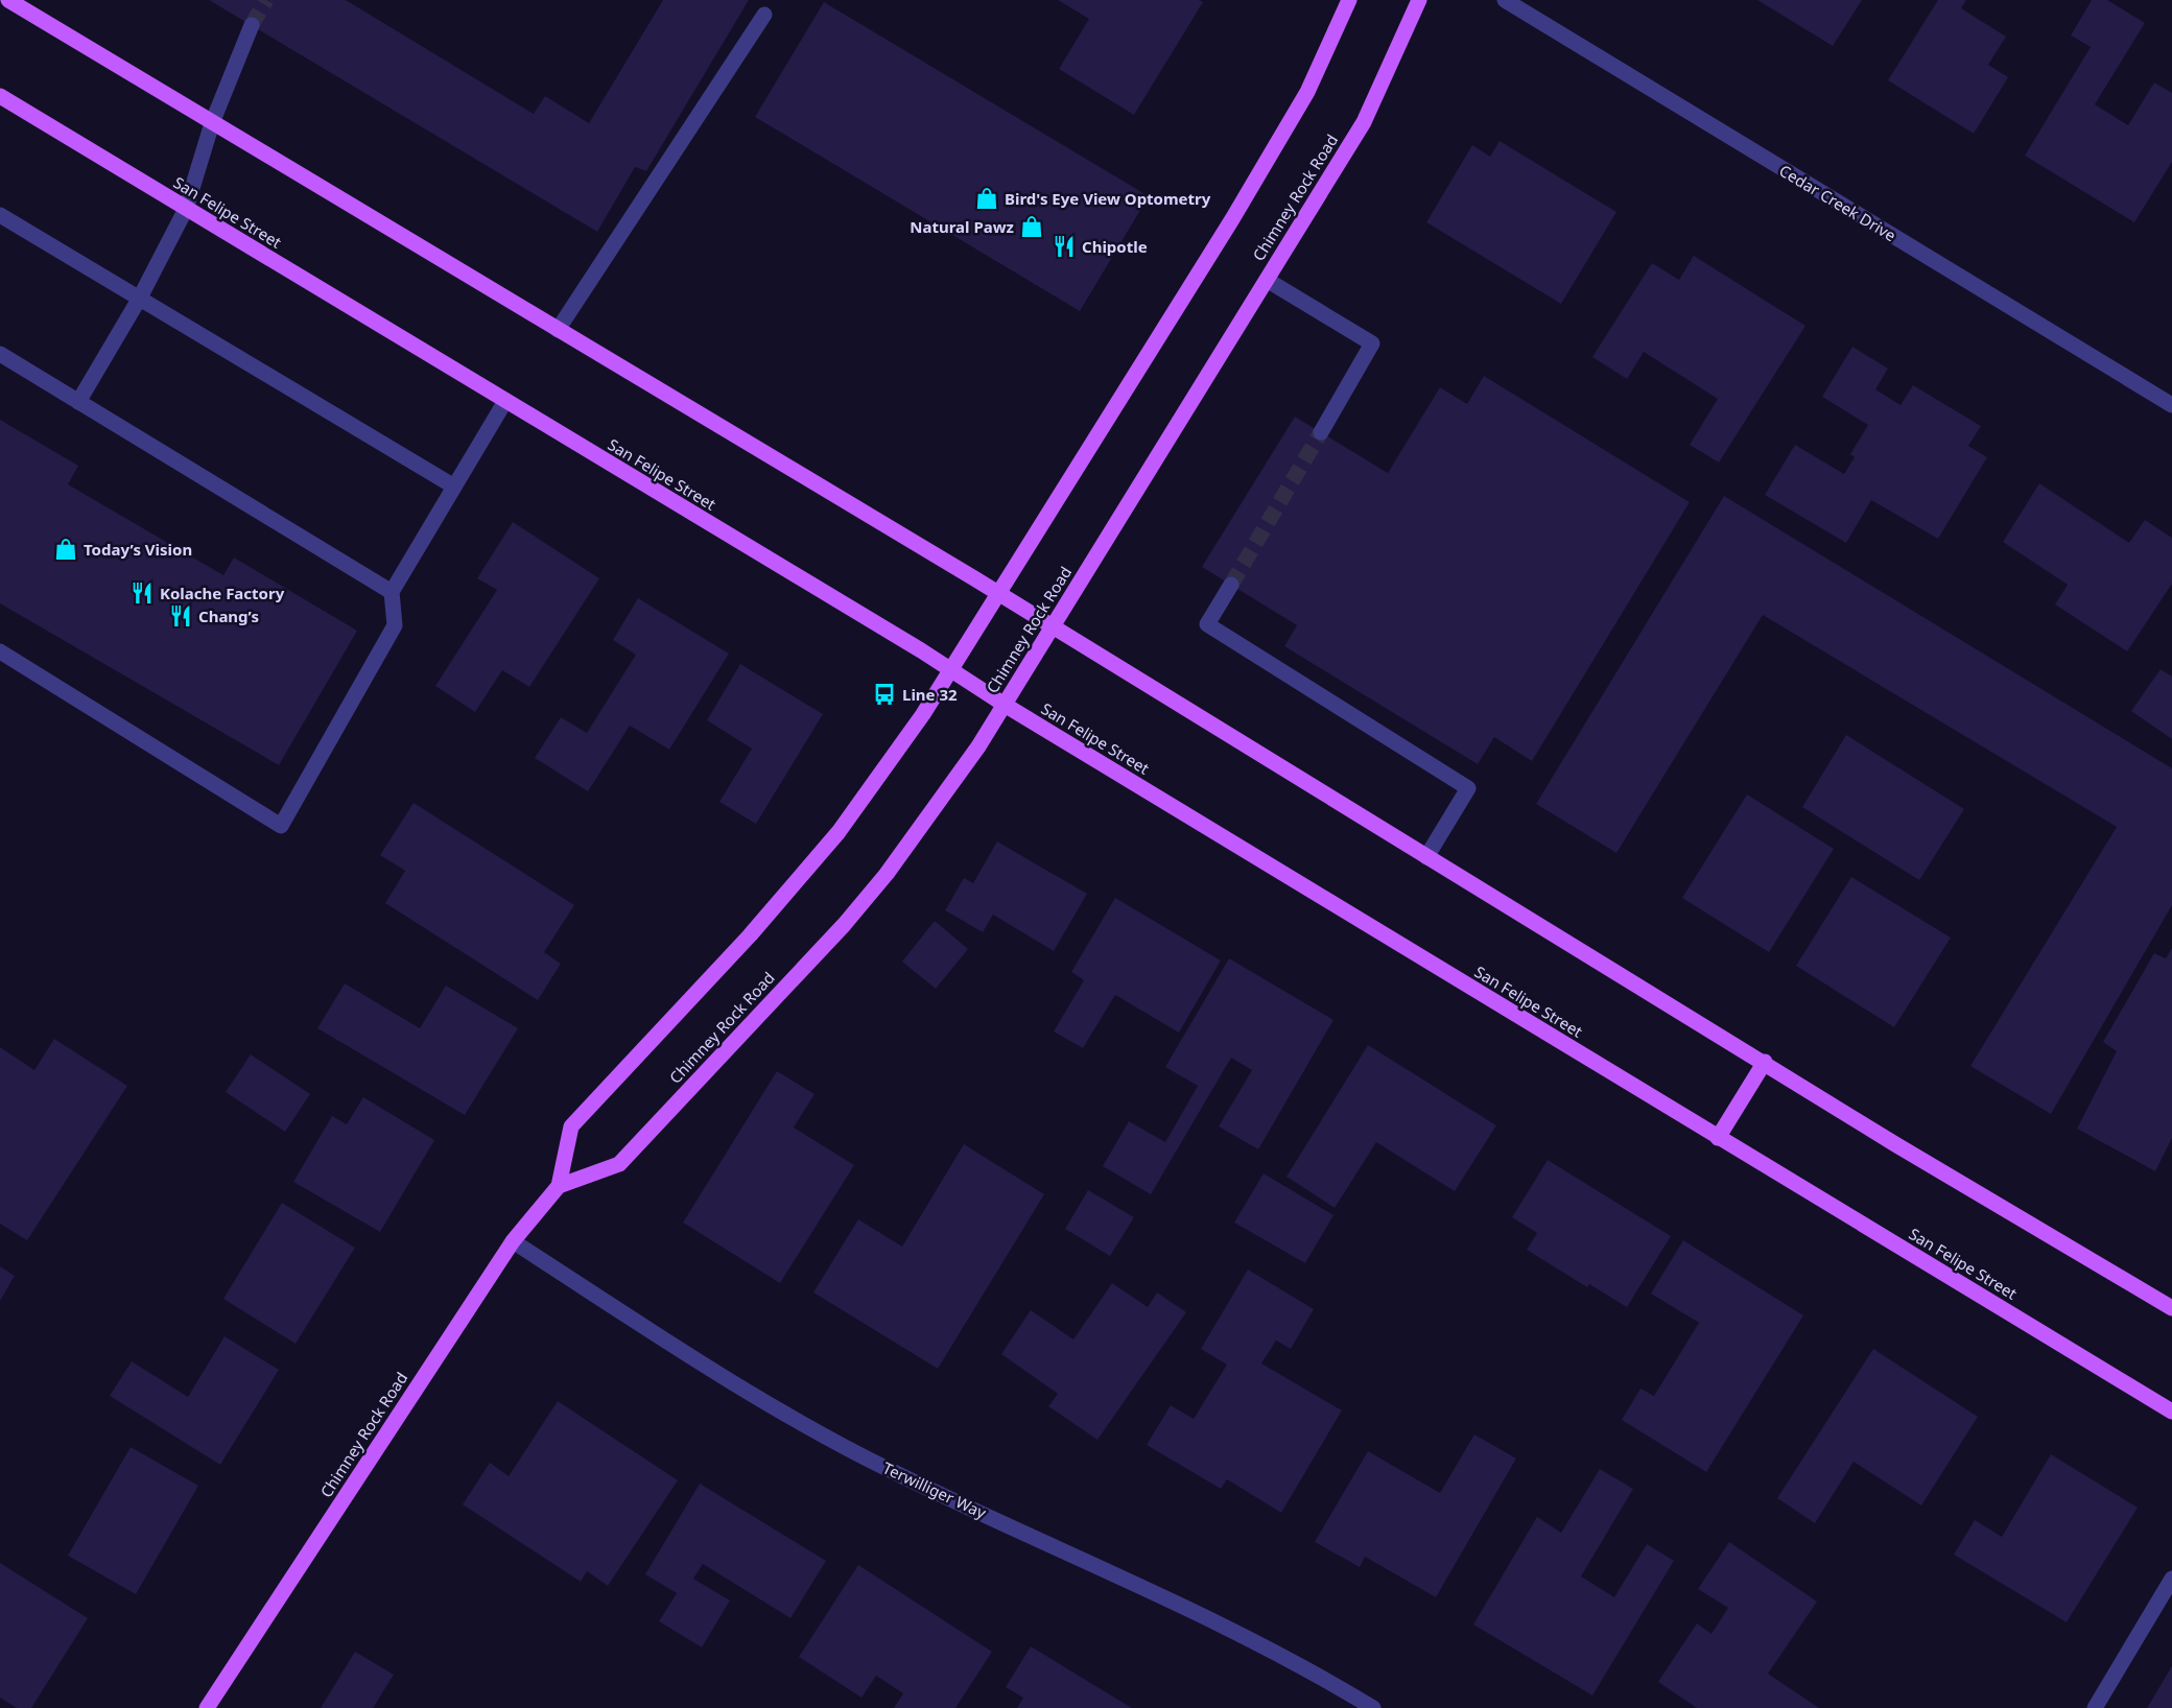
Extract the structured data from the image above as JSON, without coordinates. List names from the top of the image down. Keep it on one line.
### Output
{"streets":{"main road":["Chimney Rock Road","San Felipe Street"],"street":["Cedar Creek Drive","Terwilliger Way"]},"crossings":[["Chimney Rock Road","San Felipe Street"],["Chimney Rock Road","Terwilliger Way"]],"places":{"shop":["Bird's Eye View Optometry","Natural Pawz","Today’s Vision"],"restaurant":["Chipotle","Kolache Factory","Chang’s"],"bus stop":["Line 32"]}}
